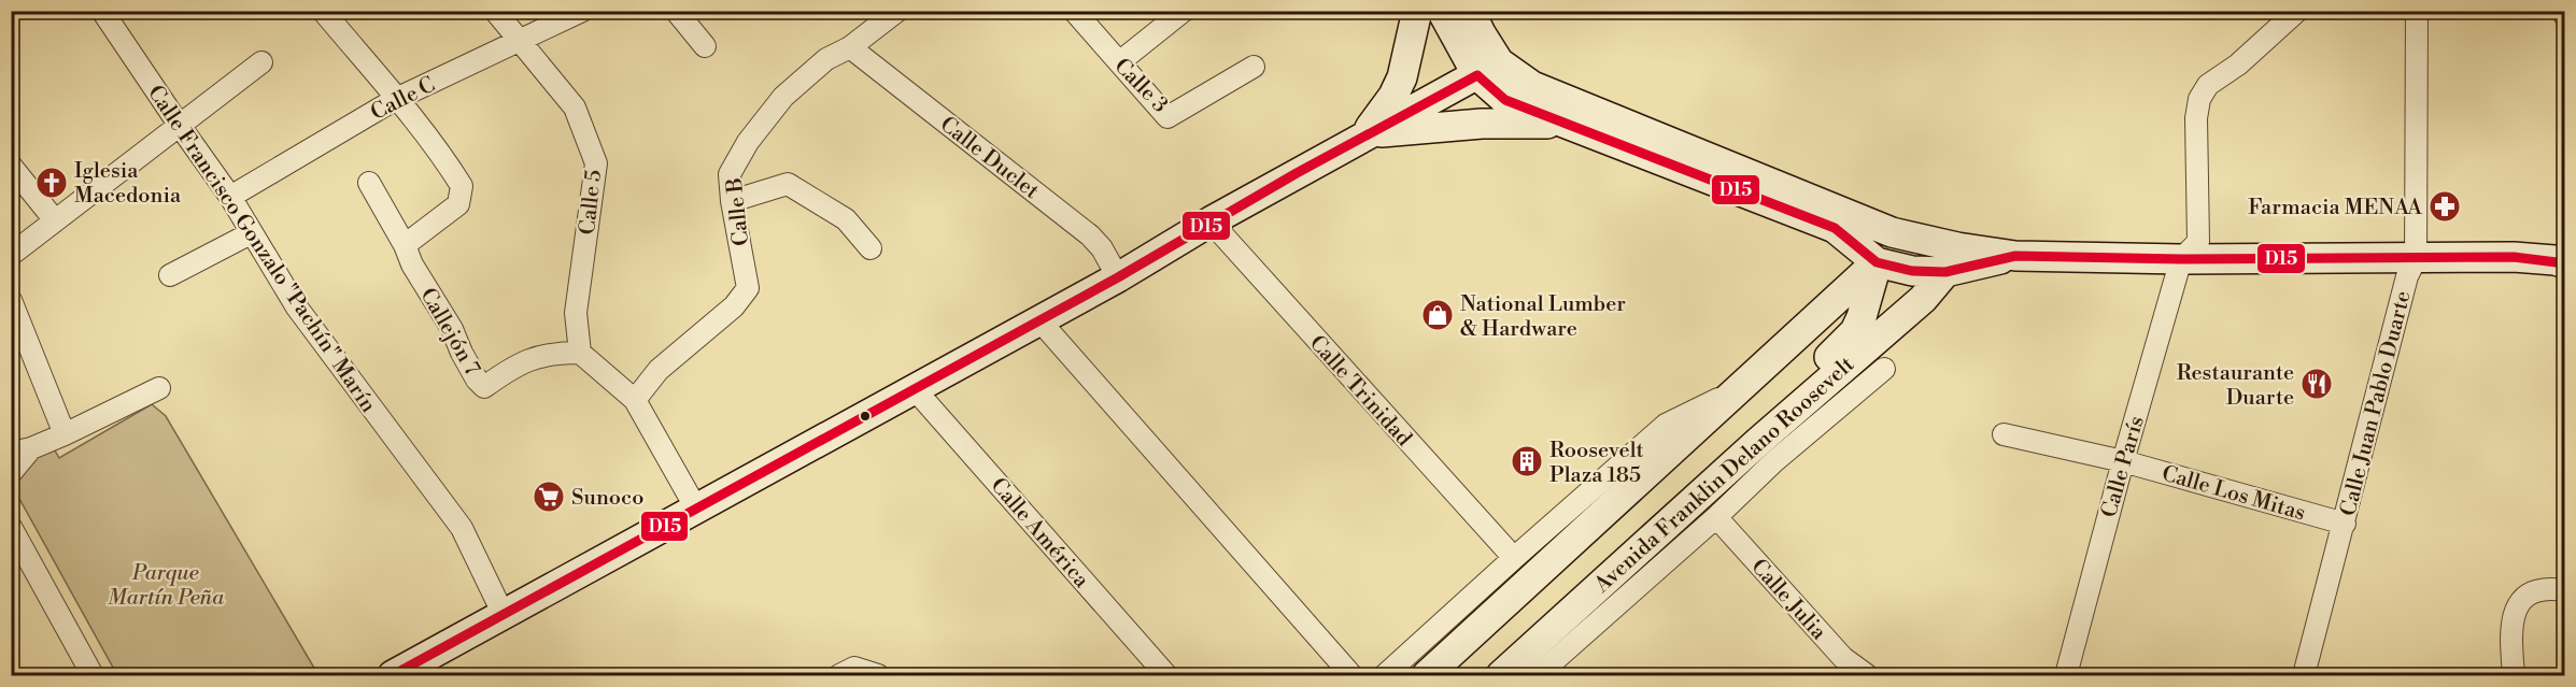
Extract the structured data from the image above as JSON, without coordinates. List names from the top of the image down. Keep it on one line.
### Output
{"streets":{"street":["Calle 3","Calle C","Calle Duclet","Calle 5","Calle B","Calle Francisco Gonzalo \"Pachín\" Marín","Callejón 7","Calle Trinidad","Calle Juan Pablo Duarte","Calle París","Avenida Franklin Delano Roosevelt","Calle Los Mitas","Calle América","Calle Julia"]},"crossings":[["Calle C","Calle 5"],["Calle C","Calle Francisco Gonzalo \"Pachín\" Marín"],["Calle Duclet","Calle B"],["Calle 5","Callejón 7"],["Calle Juan Pablo Duarte","Calle Los Mitas"],["Calle París","Calle Los Mitas"]],"parks":["Parque Martín Peña"],"places":{"church":["Iglesia Macedonia"],"pharmacy":["Farmacia MENAA"],"shop":["National Lumber & Hardware"],"restaurant":["Restaurante Duarte"],"building":["Roosevelt Plaza 185"],"supermarket":["Sunoco"]},"lines":["transit line D15"]}
